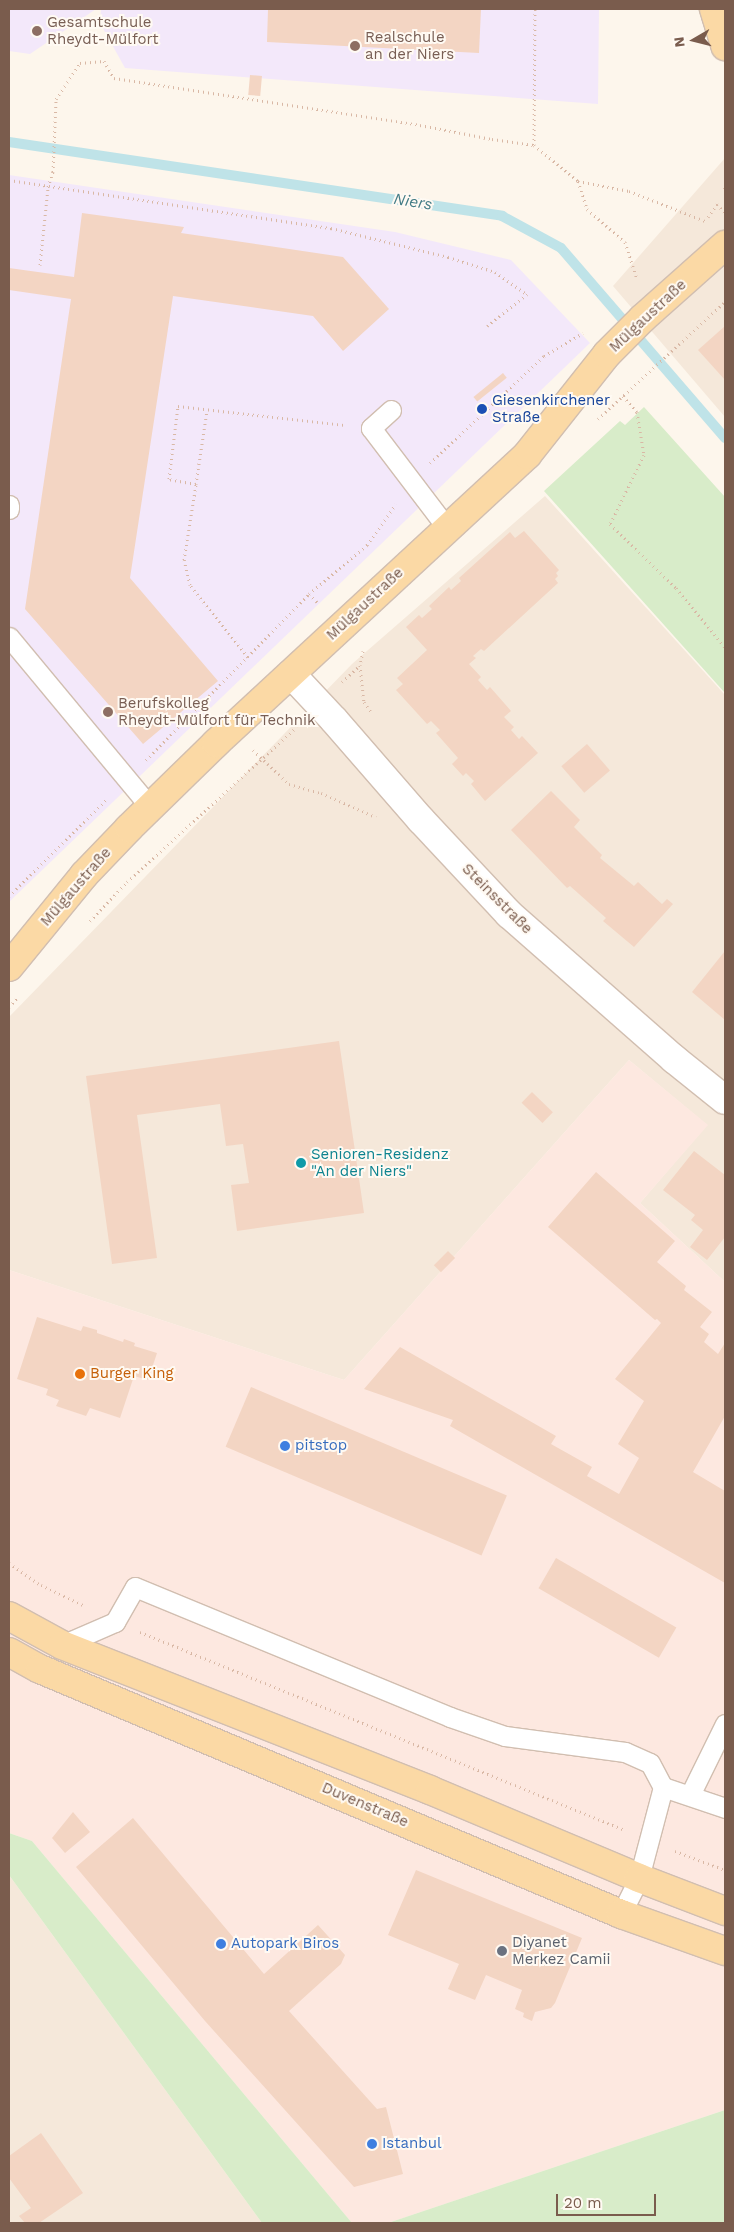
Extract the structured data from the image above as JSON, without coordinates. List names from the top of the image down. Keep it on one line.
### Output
{"streets":{"main road":["Mülgaustraße","Duvenstraße"],"street":["Steinsstraße"]},"crossings":[["Mülgaustraße","Steinsstraße"]],"water":["Niers"],"places":["Gesamtschule Rheydt-Mülfort","Realschule an der Niers","Giesenkirchener Straße","Berufskolleg Rheydt-Mülfort für Technik","Senioren-Residenz \"An der Niers\"","Burger King","pitstop","Autopark Biros","Diyanet Merkez Camii","Istanbul"],"scale_bar":"20 m","north":"left"}
